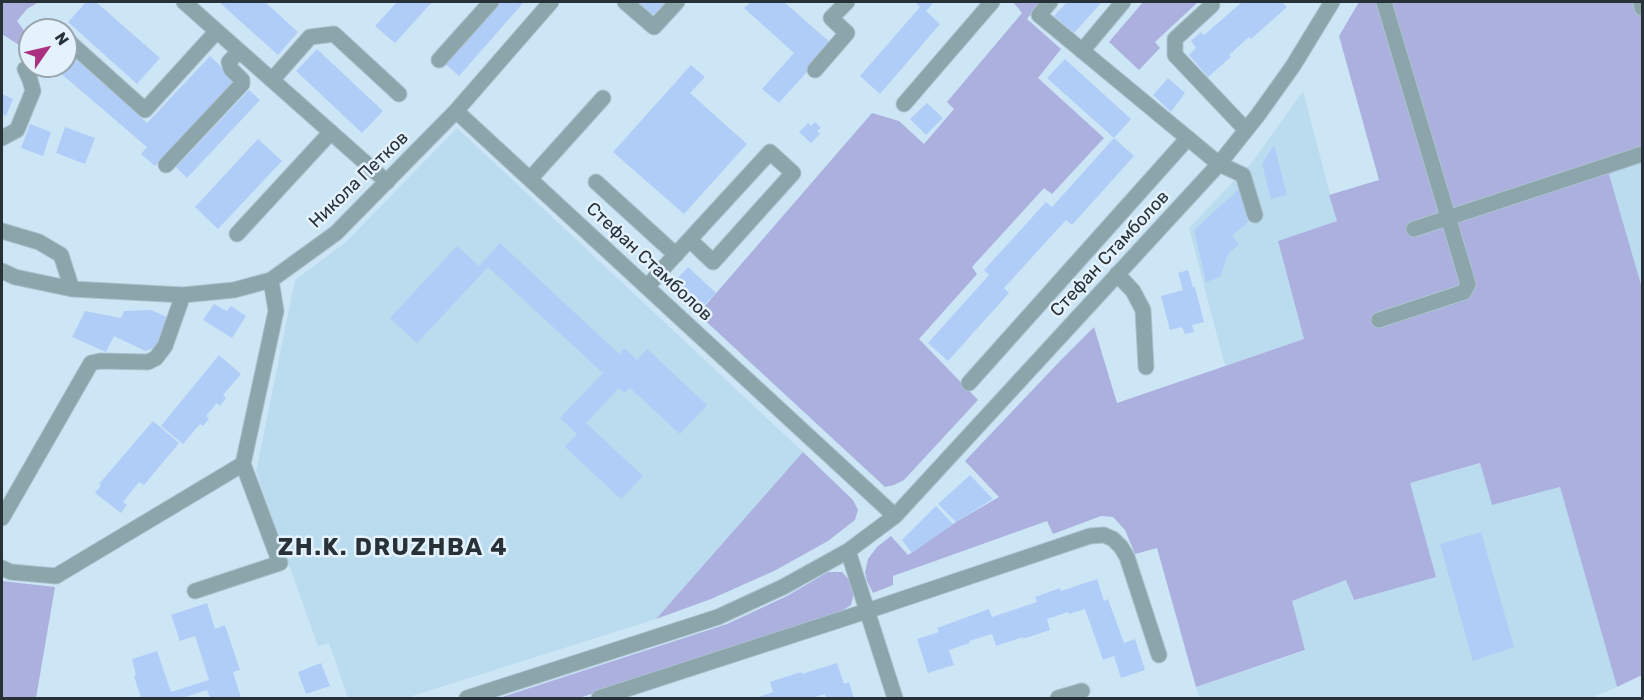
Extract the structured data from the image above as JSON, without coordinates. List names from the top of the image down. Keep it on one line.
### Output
{"streets":{"street":["Никола Петков","Стефан Стамболов"]},"crossings":[["Никола Петков","Стефан Стамболов"]],"districts":["ZH.K. DRUZHBA 4"],"north":"top right"}
